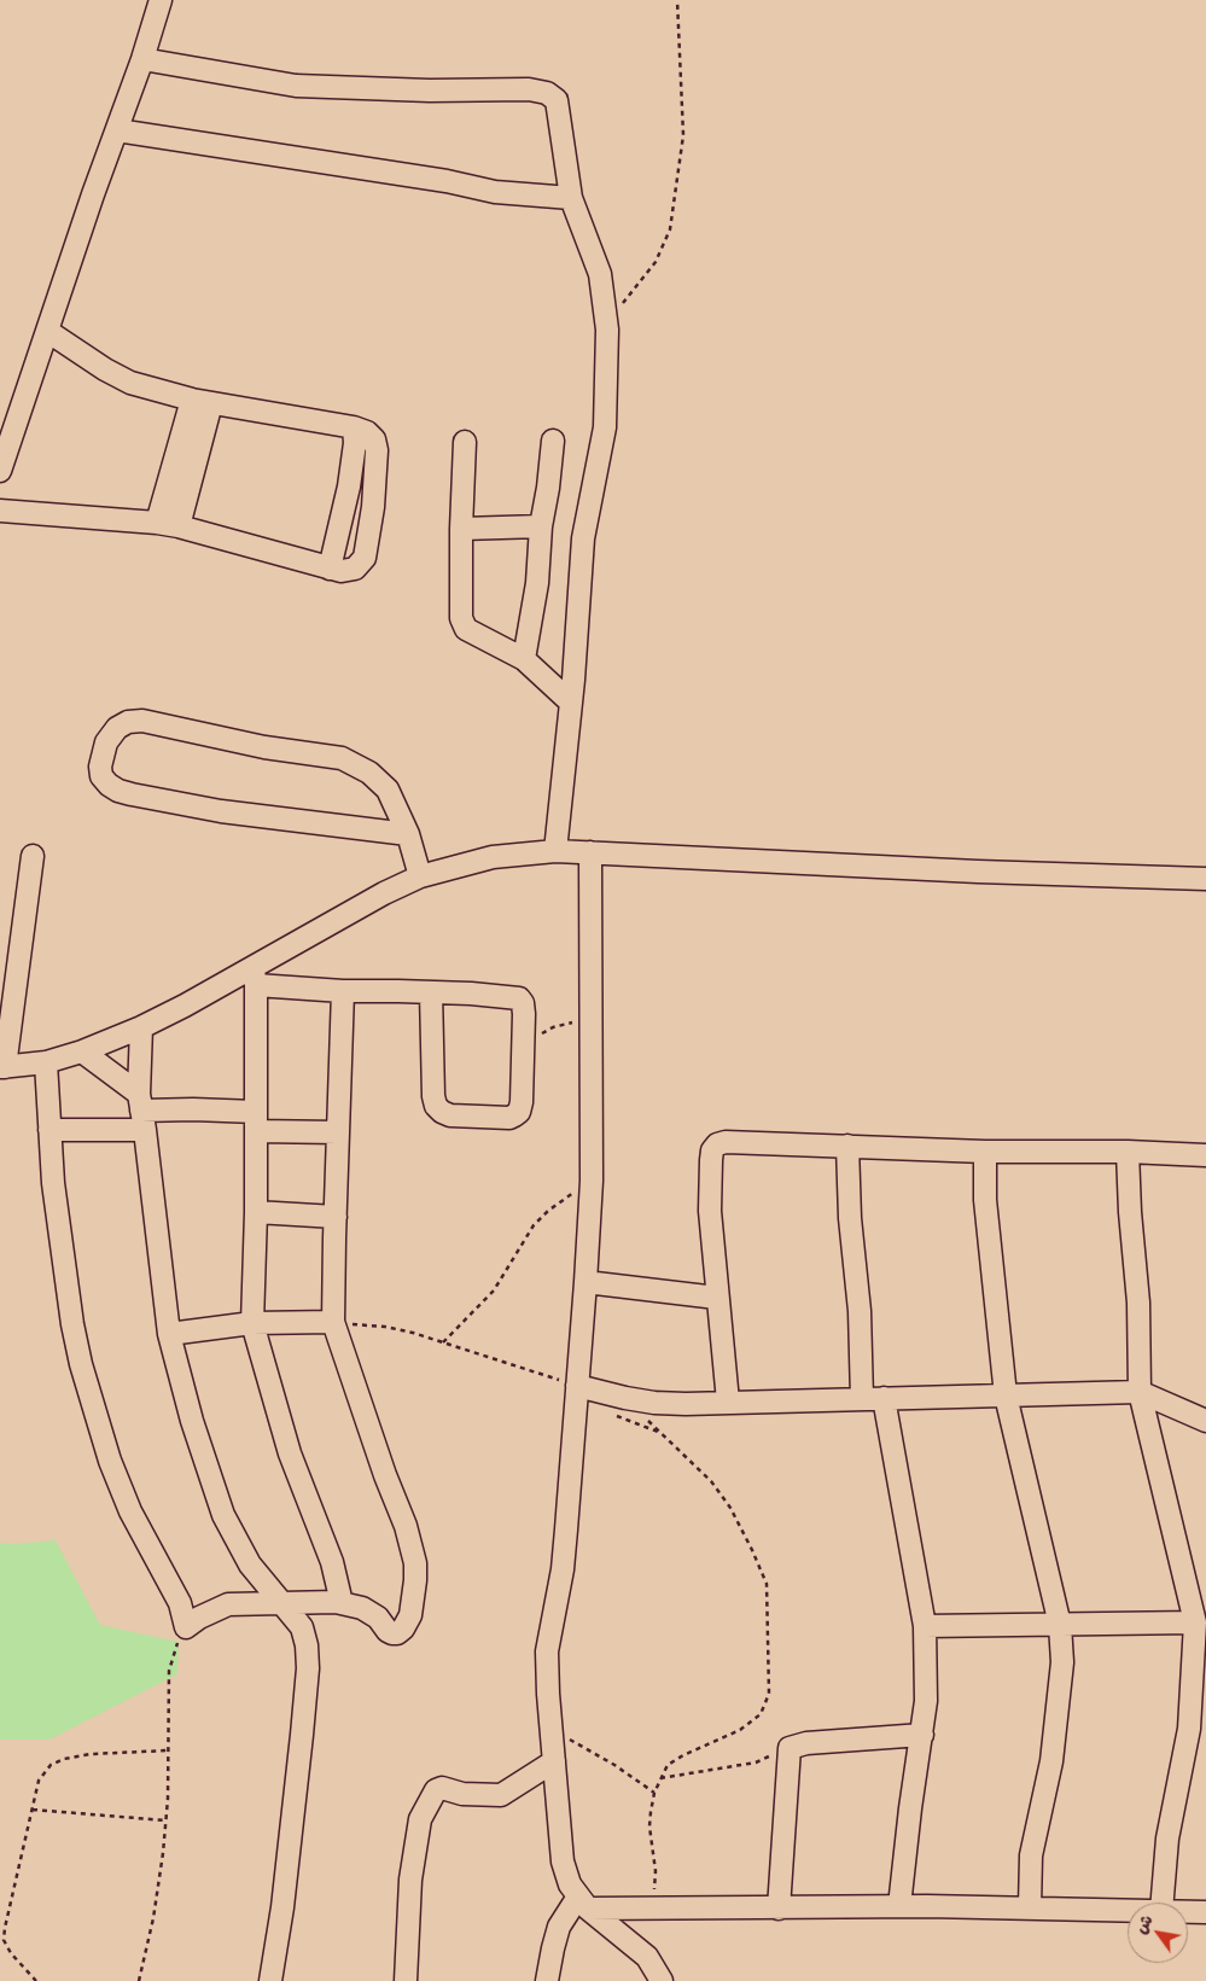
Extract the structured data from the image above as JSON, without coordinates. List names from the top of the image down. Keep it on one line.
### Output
{"north":"top left"}
